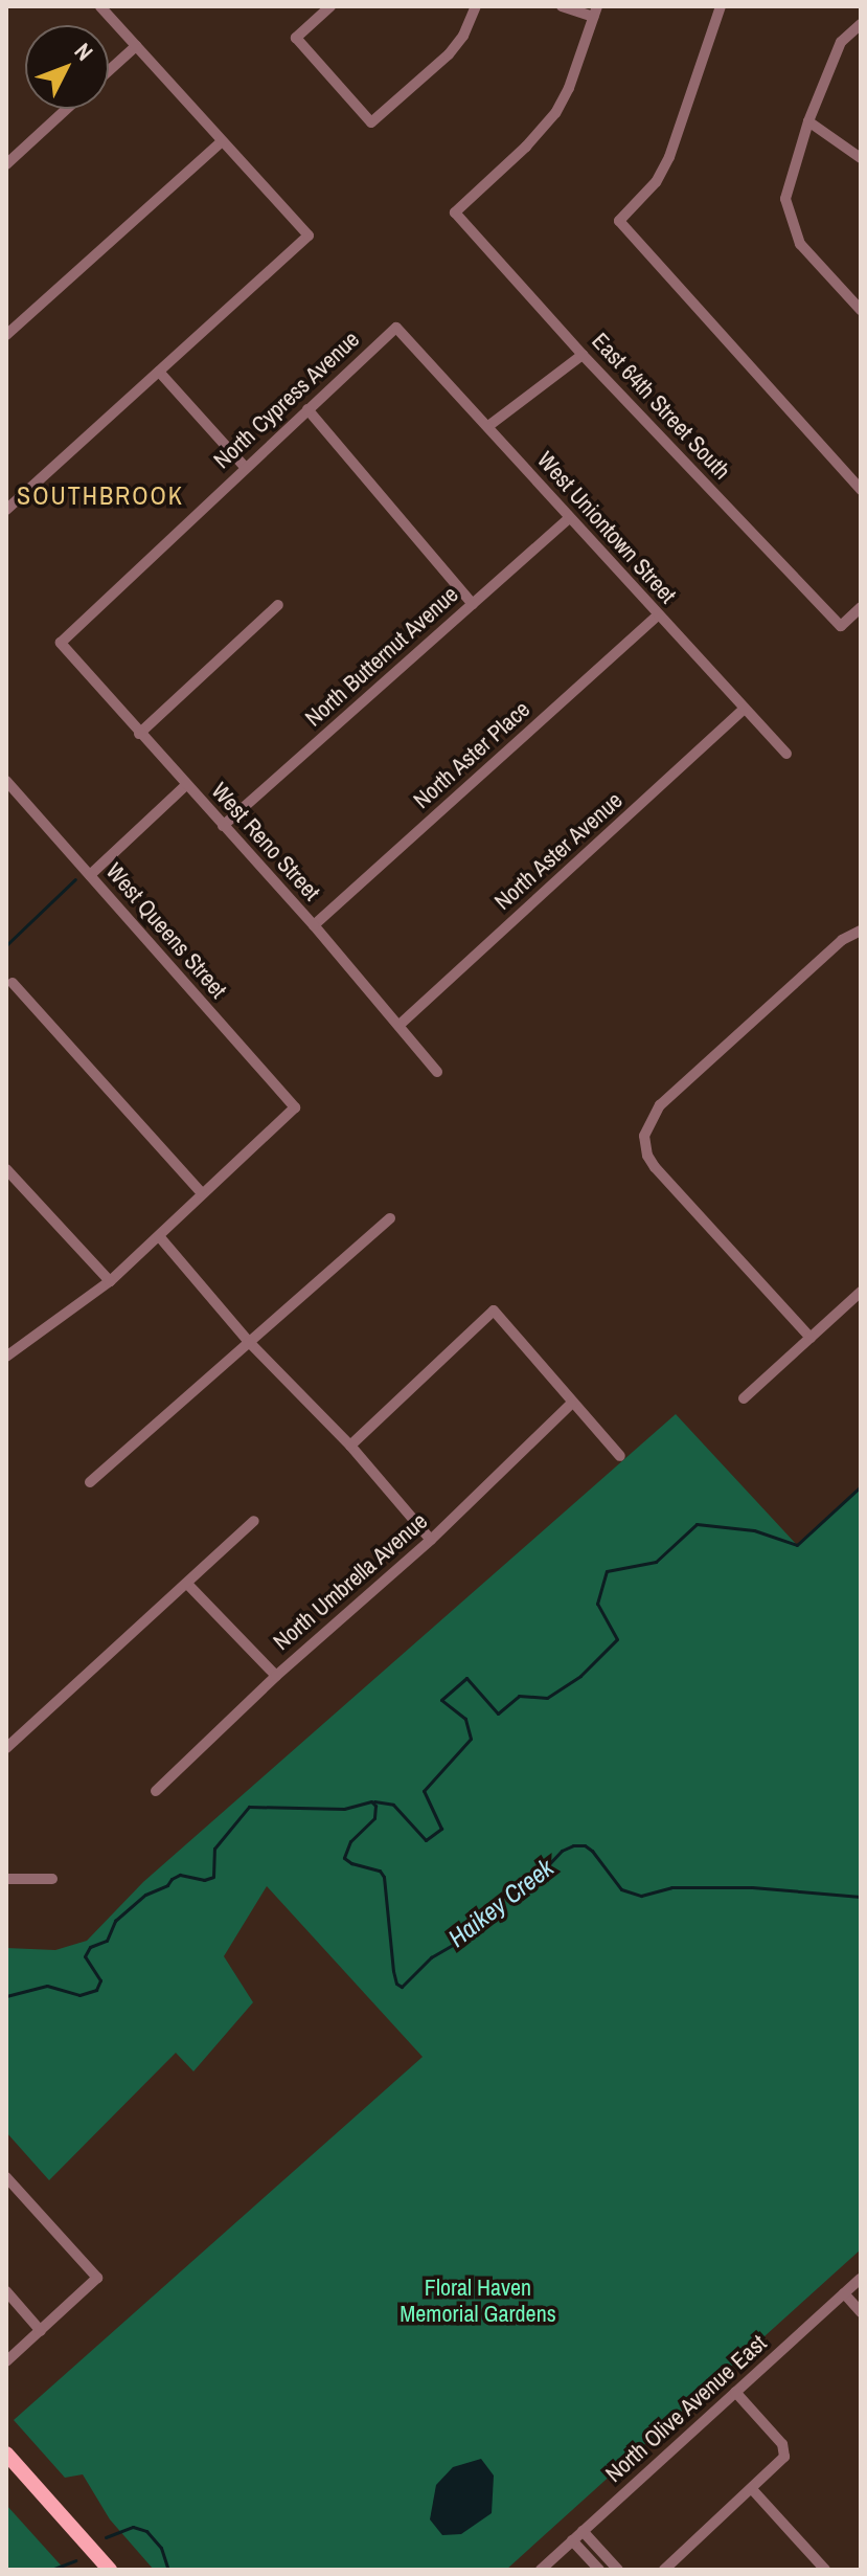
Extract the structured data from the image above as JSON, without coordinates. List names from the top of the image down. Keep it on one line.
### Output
{"streets":{"street":["North Cypress Avenue","East 64th Street South","West Uniontown Street","North Butternut Avenue","North Aster Place","West Reno Street","North Aster Avenue","West Queens Street","North Umbrella Avenue","North Olive Avenue East"]},"crossings":[["North Cypress Avenue","West Uniontown Street"],["North Cypress Avenue","West Reno Street"],["West Uniontown Street","North Butternut Avenue"],["West Uniontown Street","North Aster Place"],["West Uniontown Street","North Aster Avenue"],["North Butternut Avenue","West Reno Street"],["North Aster Place","West Reno Street"],["West Reno Street","North Aster Avenue"]],"districts":["SOUTHBROOK"],"water":["Haikey Creek"],"parks":["Floral Haven Memorial Gardens"],"north":"top right"}
